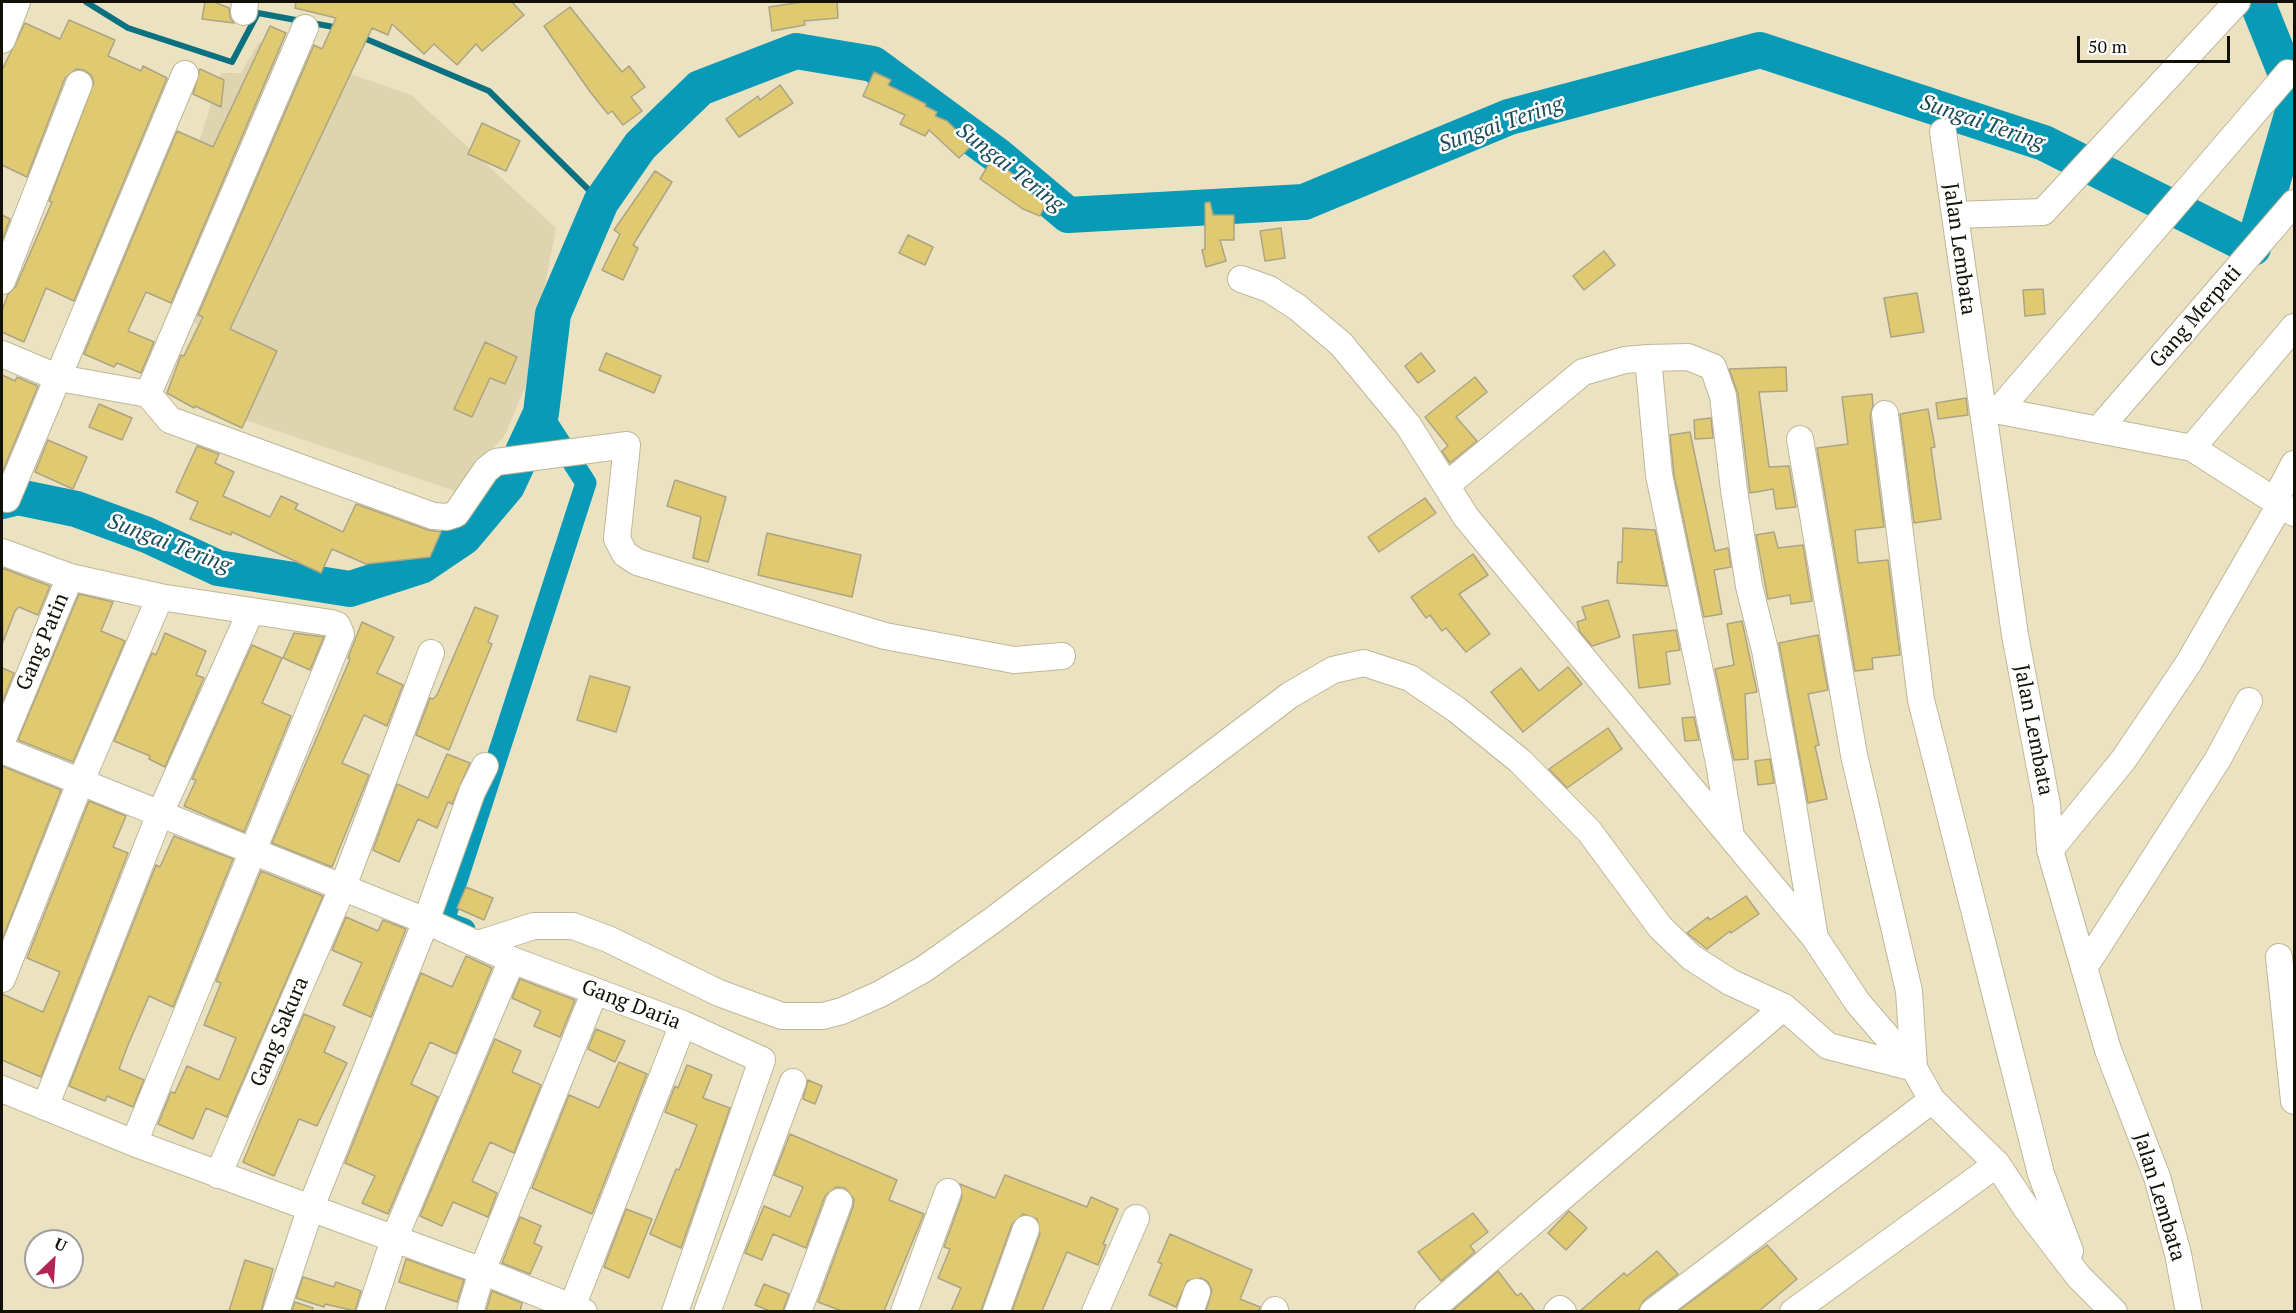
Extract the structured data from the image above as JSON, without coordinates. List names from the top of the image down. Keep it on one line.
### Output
{"streets":{"street":["Jalan Lembata","Gang Merpati","Gang Patin","Gang Daria","Gang Sakura"]},"crossings":[["Gang Daria","Gang Sakura"]],"water":["Sungai Tering"],"scale_bar":"50 m","north":"top right"}
